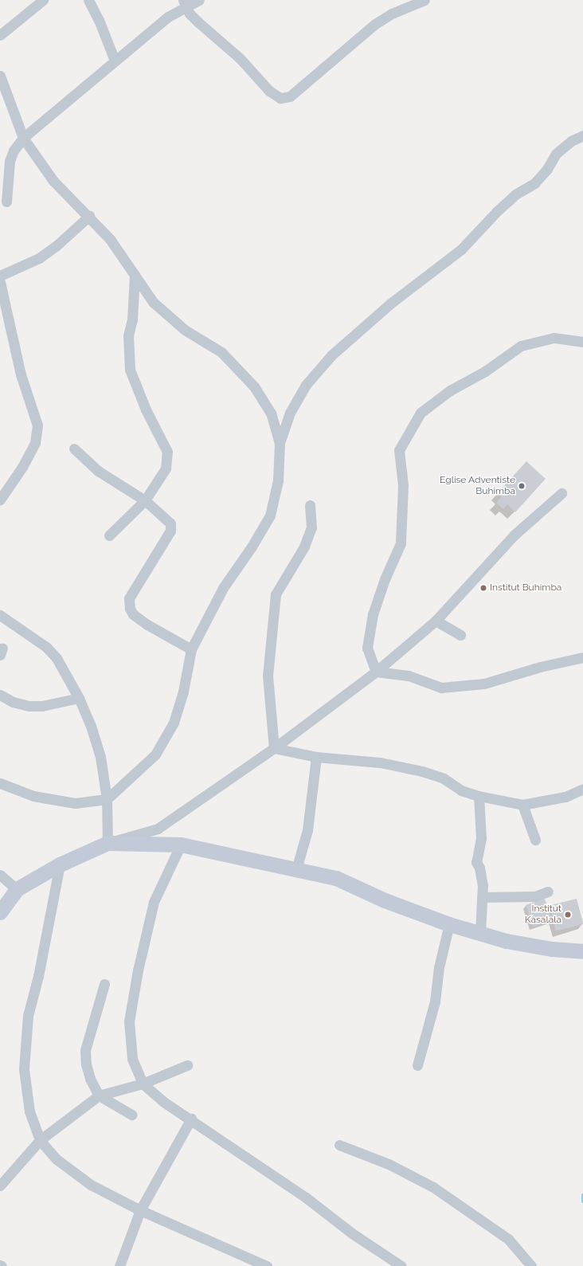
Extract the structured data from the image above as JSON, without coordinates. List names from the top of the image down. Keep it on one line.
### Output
{"places":["Eglise Adventiste Buhimba","Institut Buhimba","Institut Kasalala"]}
